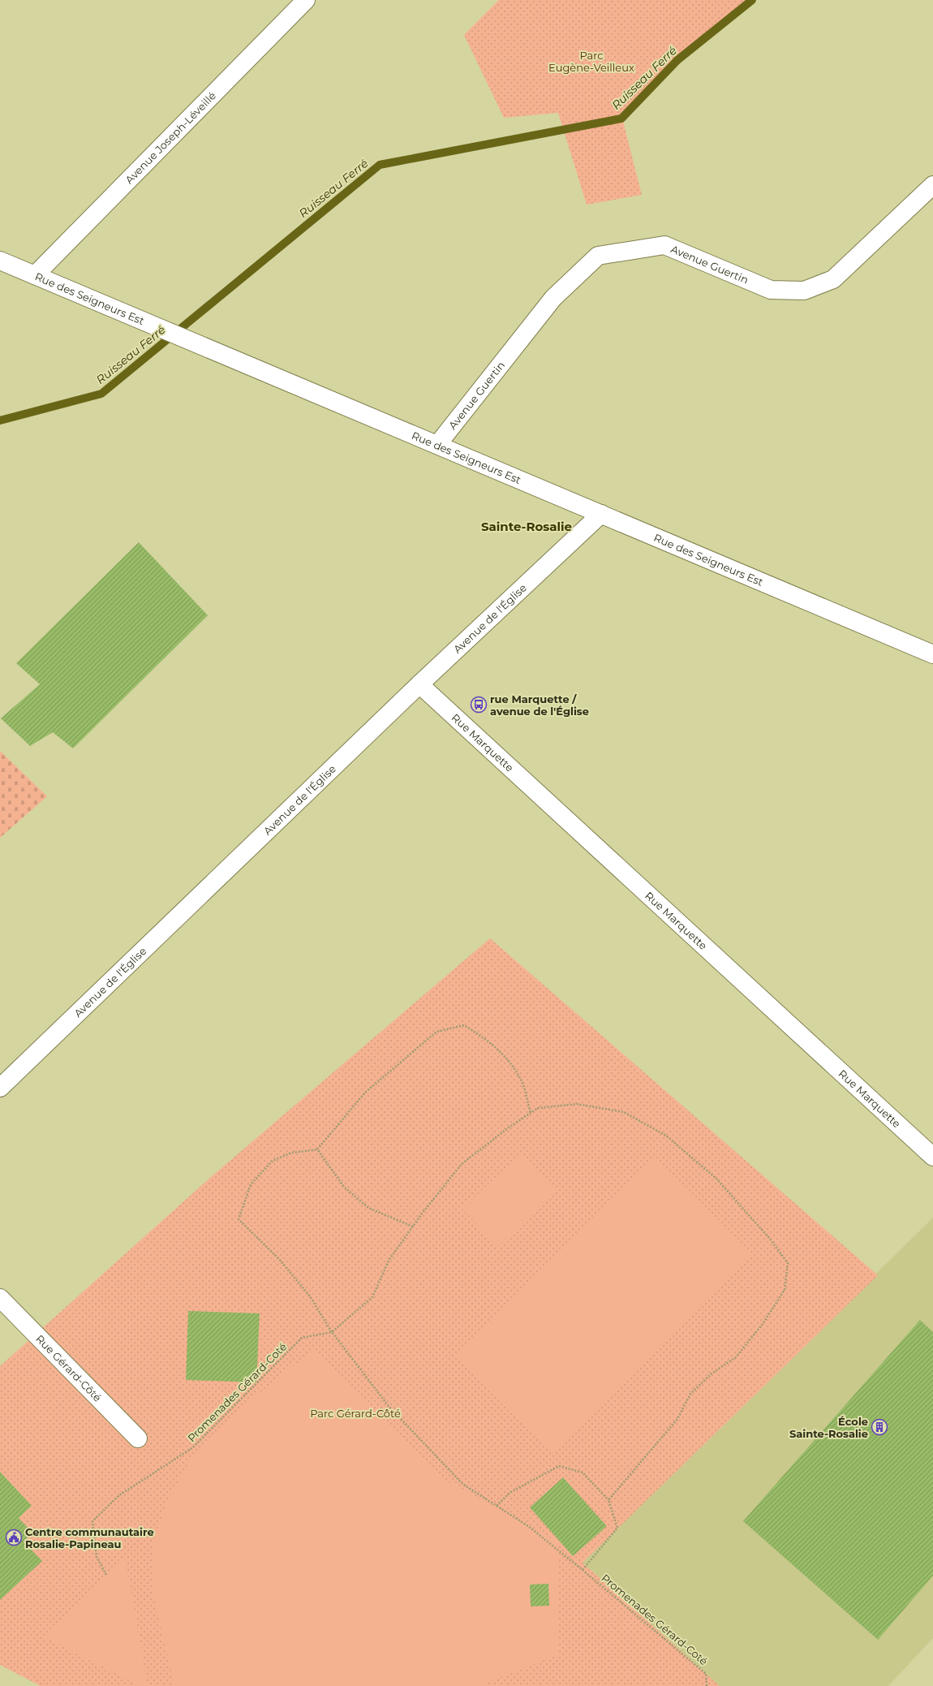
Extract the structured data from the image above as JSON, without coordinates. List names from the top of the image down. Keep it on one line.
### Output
{"streets":{"street":["Avenue Joseph-Léveillé","Avenue Guertin","Rue des Seigneurs Est","Avenue de l'Église","Rue Marquette","Rue Gérard-Côté"],"path":["Promenades Gérard-Coté"]},"crossings":[["Avenue Joseph-Léveillé","Rue des Seigneurs Est"],["Avenue Guertin","Rue des Seigneurs Est"],["Rue des Seigneurs Est","Avenue de l'Église"],["Avenue de l'Église","Rue Marquette"]],"districts":["Sainte-Rosalie"],"water":["Ruisseau Ferré"],"parks":["Parc Eugène-Veilleux","Parc Gérard-Côté"],"places":{"bus stop":["rue Marquette / avenue de l'Église"],"building":["École Sainte-Rosalie"],"public building":["Centre communautaire Rosalie-Papineau"]}}
